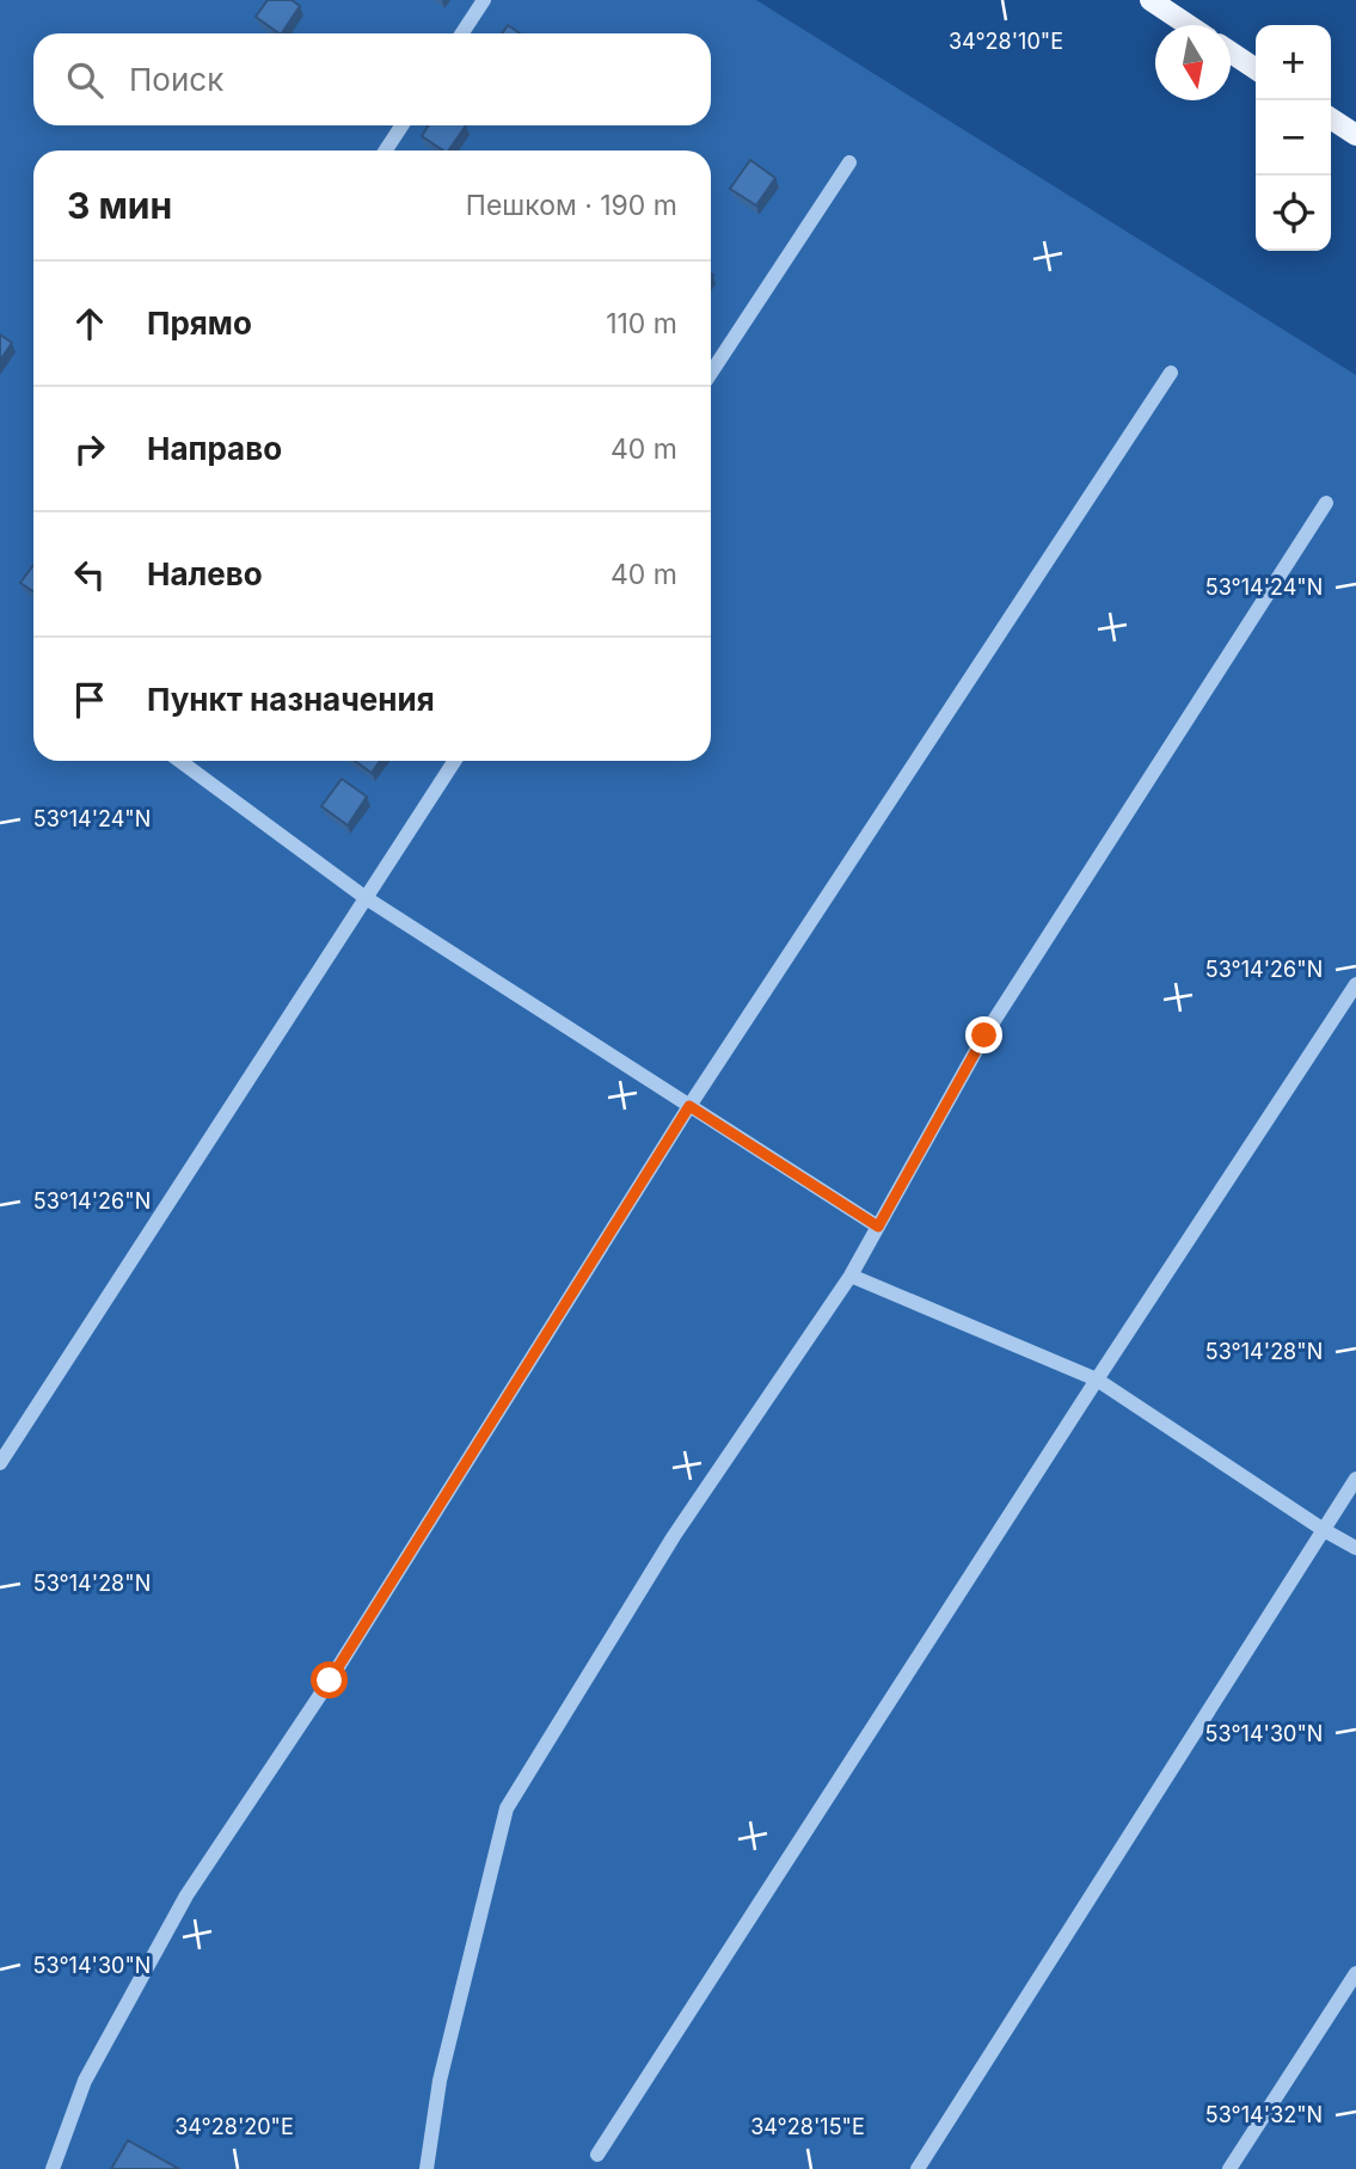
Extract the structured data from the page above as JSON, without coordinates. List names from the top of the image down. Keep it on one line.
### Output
{"north":"bottom","page":{"map_buttons":["+","−"],"search":"Поиск","heading":["3 мин","Пешком · 190 m"],"list":[["Прямо","110 m"],["Направо","40 m"],["Налево","40 m"],"Пункт назначения"]},"coordinates":["34°28'10\"E","53°14'24\"N","53°14'26\"N","53°14'28\"N","53°14'30\"N","53°14'32\"N","34°28'20\"E","34°28'15\"E"]}
